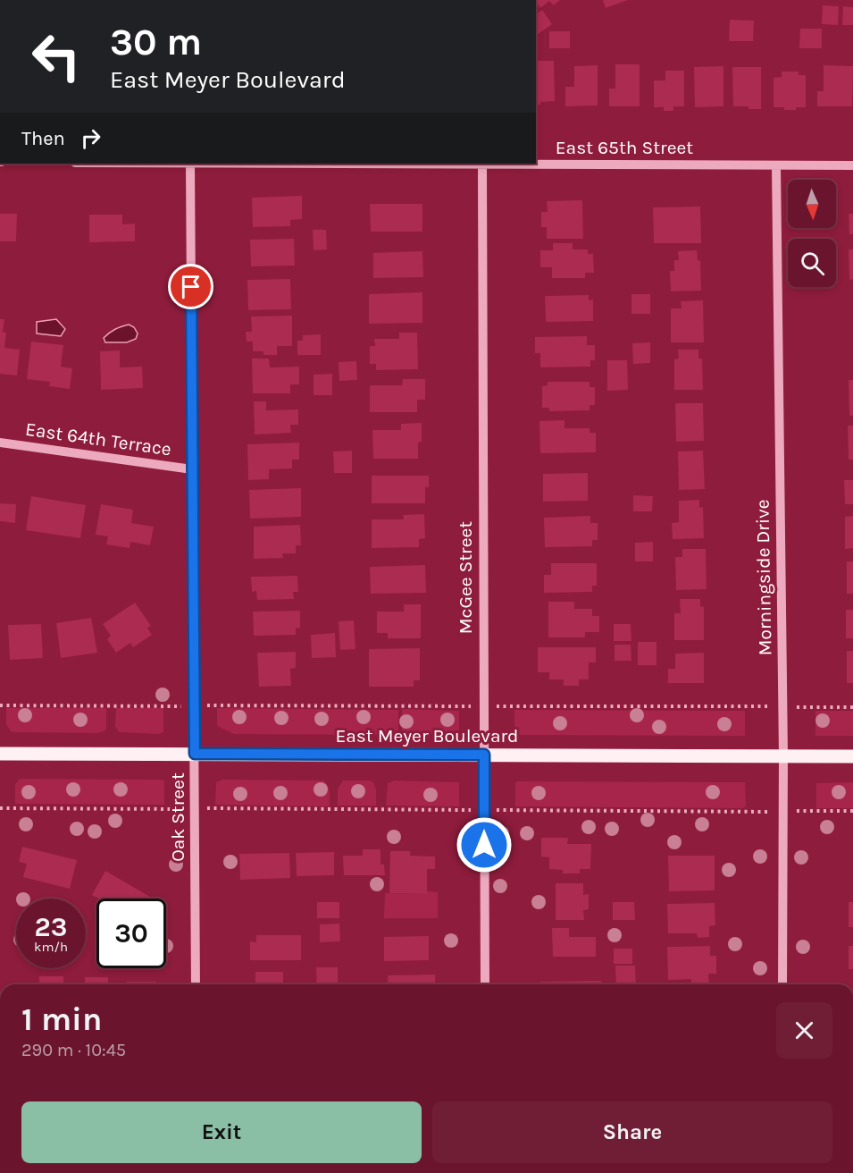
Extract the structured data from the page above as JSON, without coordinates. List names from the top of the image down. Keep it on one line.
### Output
{"streets":{"main road":["East Meyer Boulevard"],"street":["East 65th Street","East 64th Terrace","McGee Street","Morningside Drive","Oak Street"]},"crossings":[["East 65th Street","McGee Street"],["East 65th Street","Morningside Drive"],["East 64th Terrace","Oak Street"],["McGee Street","East Meyer Boulevard"],["Morningside Drive","East Meyer Boulevard"],["East Meyer Boulevard","Oak Street"]],"north":"bottom","page":{"turn":["30 m","East Meyer Boulevard"],"then":"Then","speed":"23 km/h","limit":"30","heading":["1 min","290 m · 10:45"],"buttons":["Exit","Share"]}}
